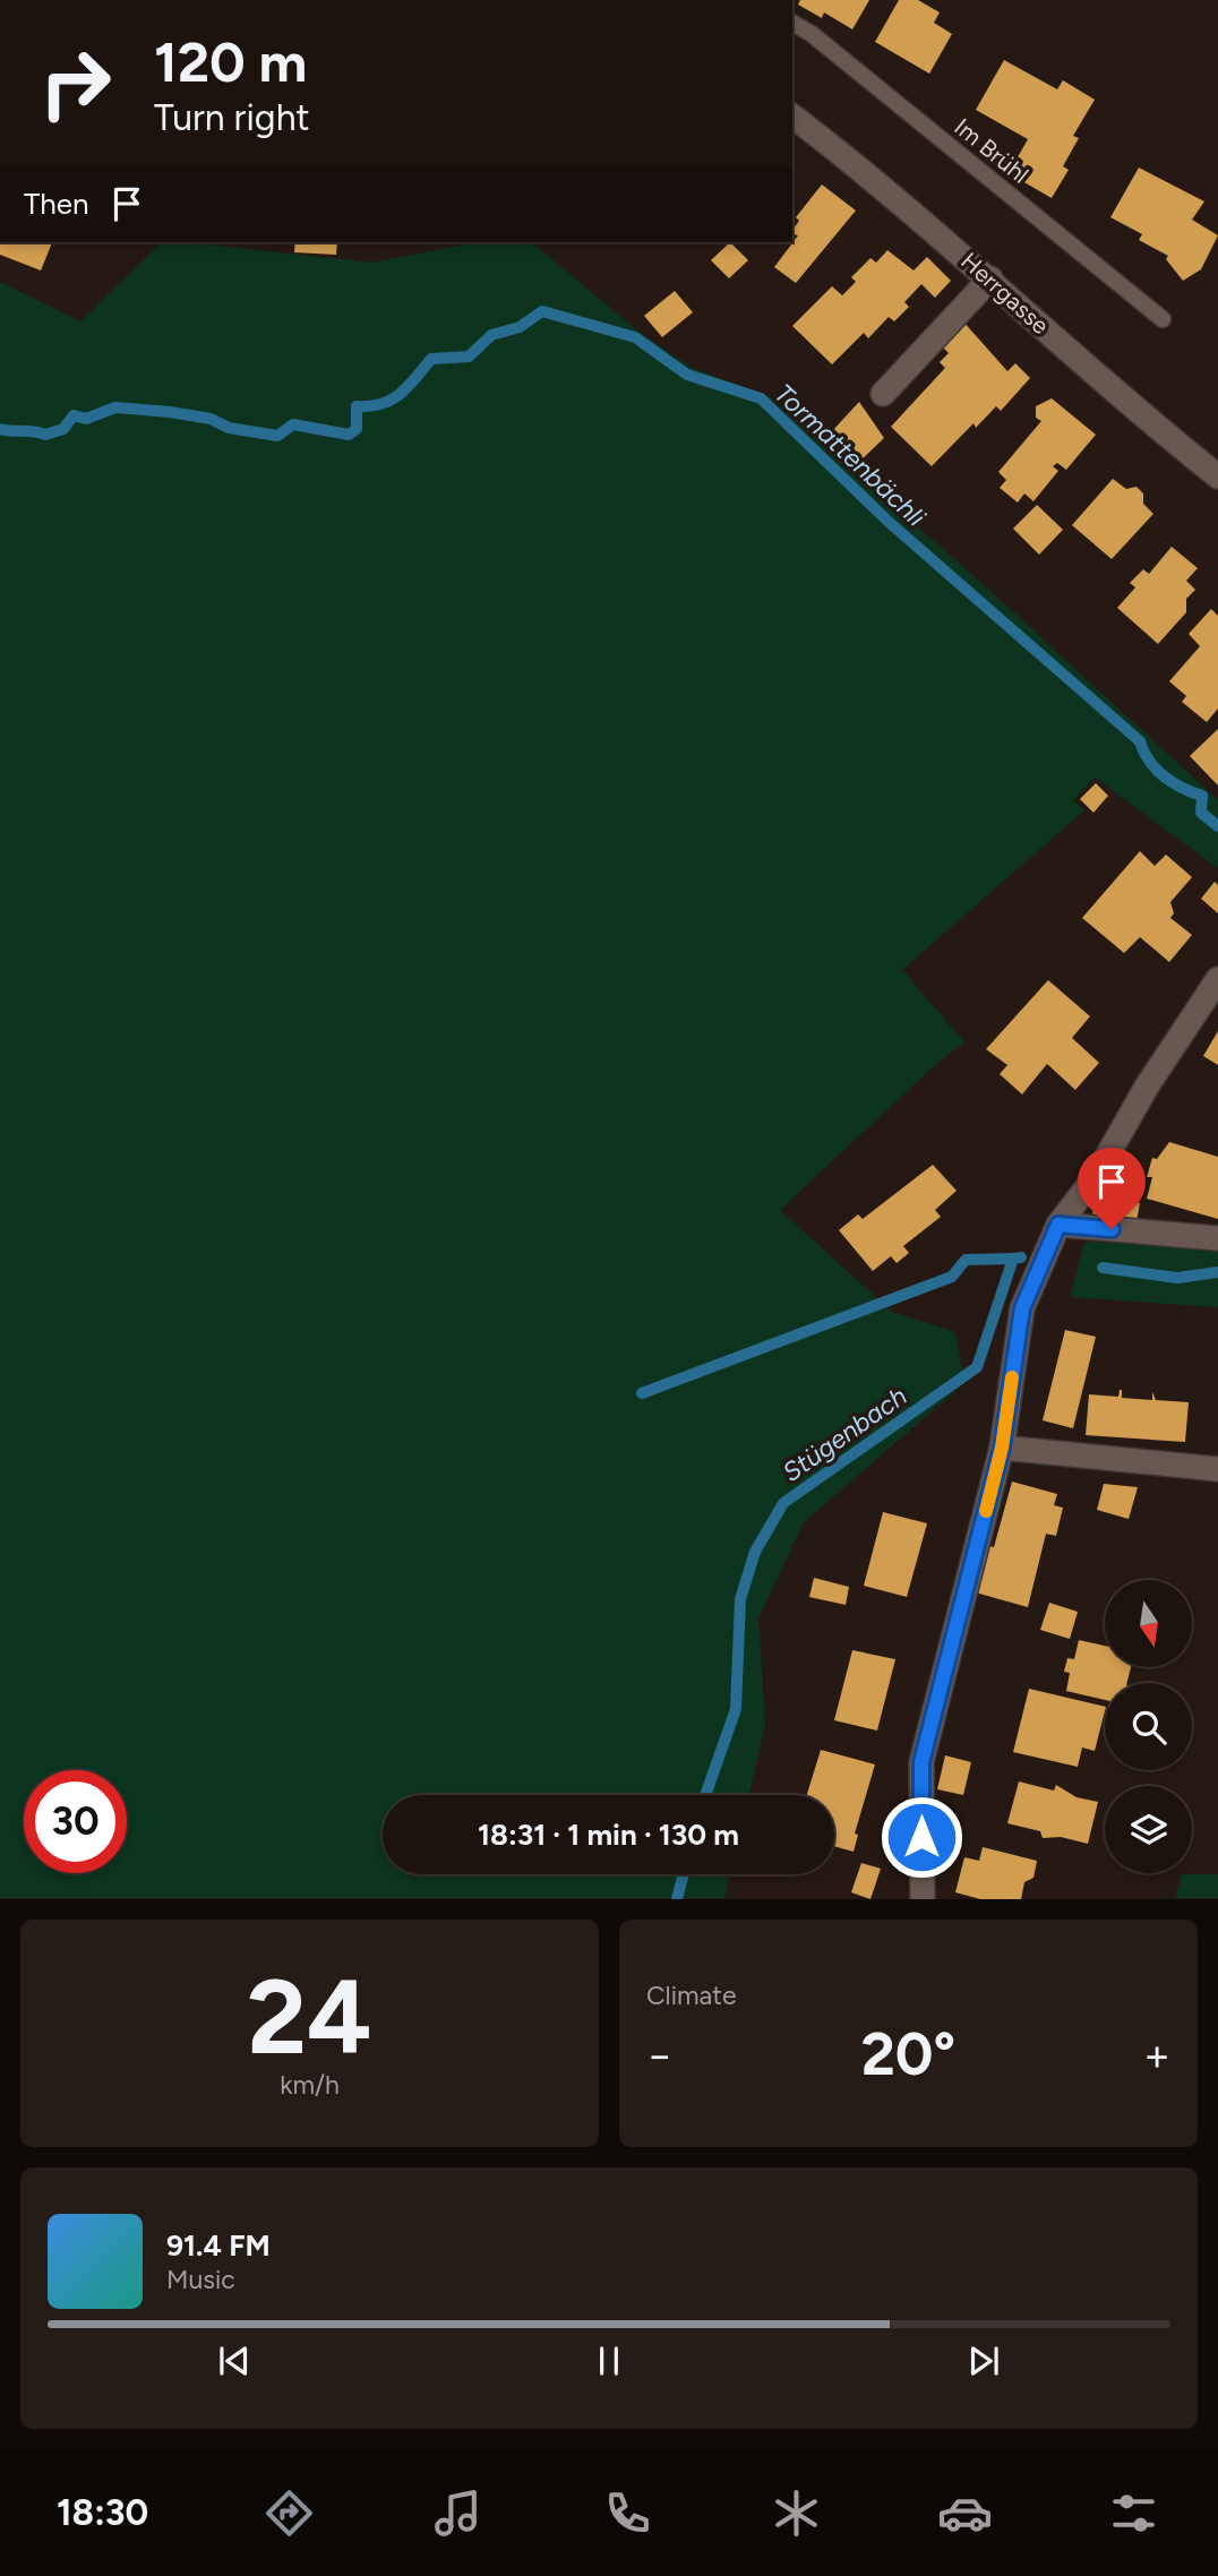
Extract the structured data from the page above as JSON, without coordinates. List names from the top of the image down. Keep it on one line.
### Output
{"streets":{"street":["Herrgasse"],"lane":["Im Brühl"]},"water":["Tormattenbächli","Stügenbach"],"north":"bottom","page":{"turn":["120 m","Turn right"],"then":"Then","limit":"30","trip":"18:31 · 1 min · 130 m","tile":[["24","km/h"],"Climate"],"heat":["−","20°","+"],"song":["91.4 FM","Music"],"tabs":"18:30"}}
